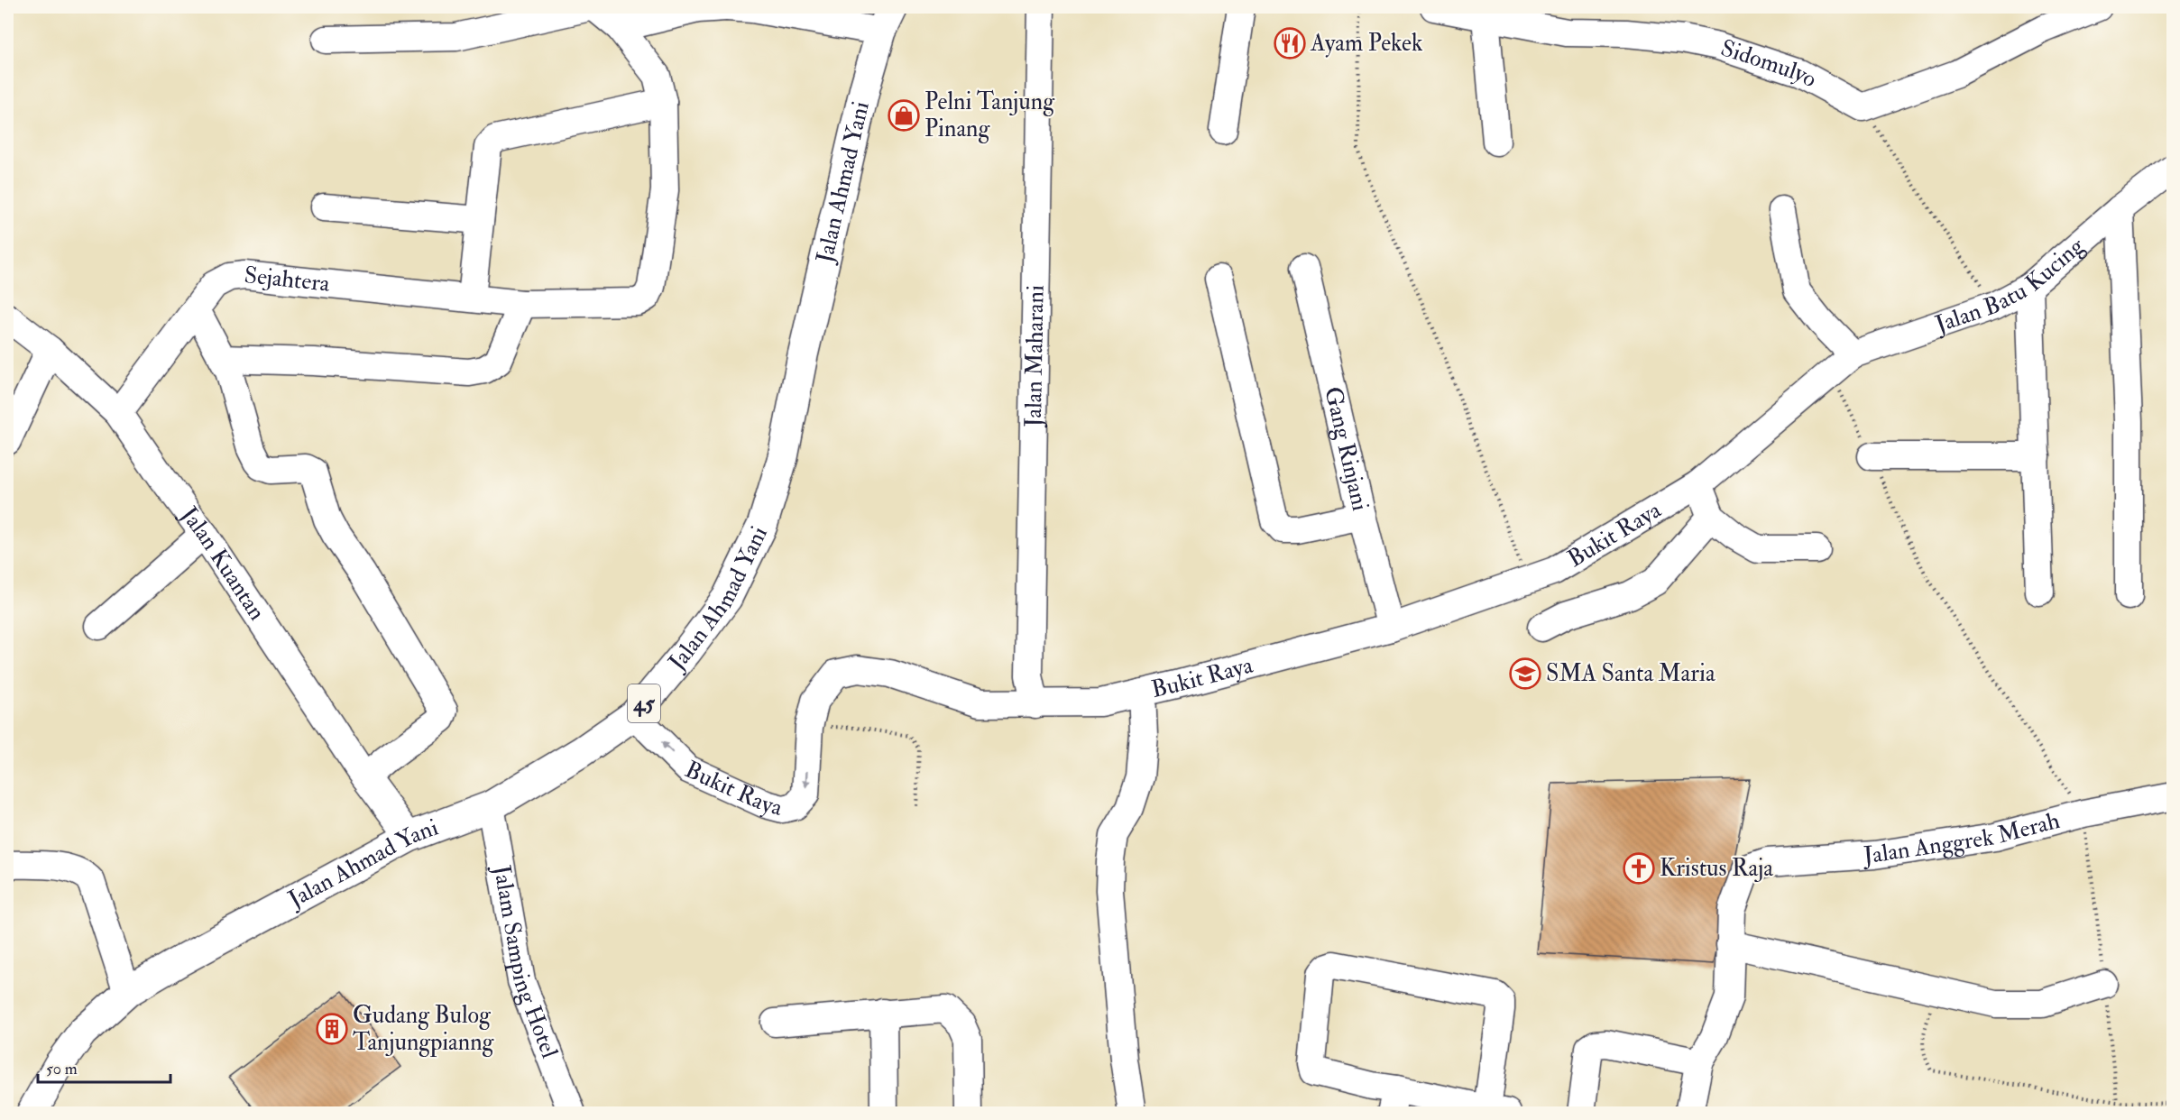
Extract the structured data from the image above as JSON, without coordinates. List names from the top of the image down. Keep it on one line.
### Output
{"streets":{"highway":["Jalan Ahmad Yani","45"],"street":["Sidomulyo","Sejahtera","Jalan Batu Kucing","Jalan Maharani","Gang Rinjani","Bukit Raya","Jalan Kuantan","Jalan Anggrek Merah","Jalam Samping Hotel"]},"crossings":[["Jalan Ahmad Yani","Bukit Raya"],["Jalan Ahmad Yani","Jalan Kuantan"],["Jalan Ahmad Yani","Jalam Samping Hotel"],["Sejahtera","Jalan Kuantan"],["Jalan Batu Kucing","Bukit Raya"],["Jalan Maharani","Bukit Raya"],["Gang Rinjani","Bukit Raya"]],"places":{"restaurant":["Ayam Pekek"],"shop":["Pelni Tanjung Pinang"],"school or university":["SMA Santa Maria"],"church":["Kristus Raja"],"building":["Gudang Bulog Tanjungpianng"]},"scale_bar":"50 m"}
